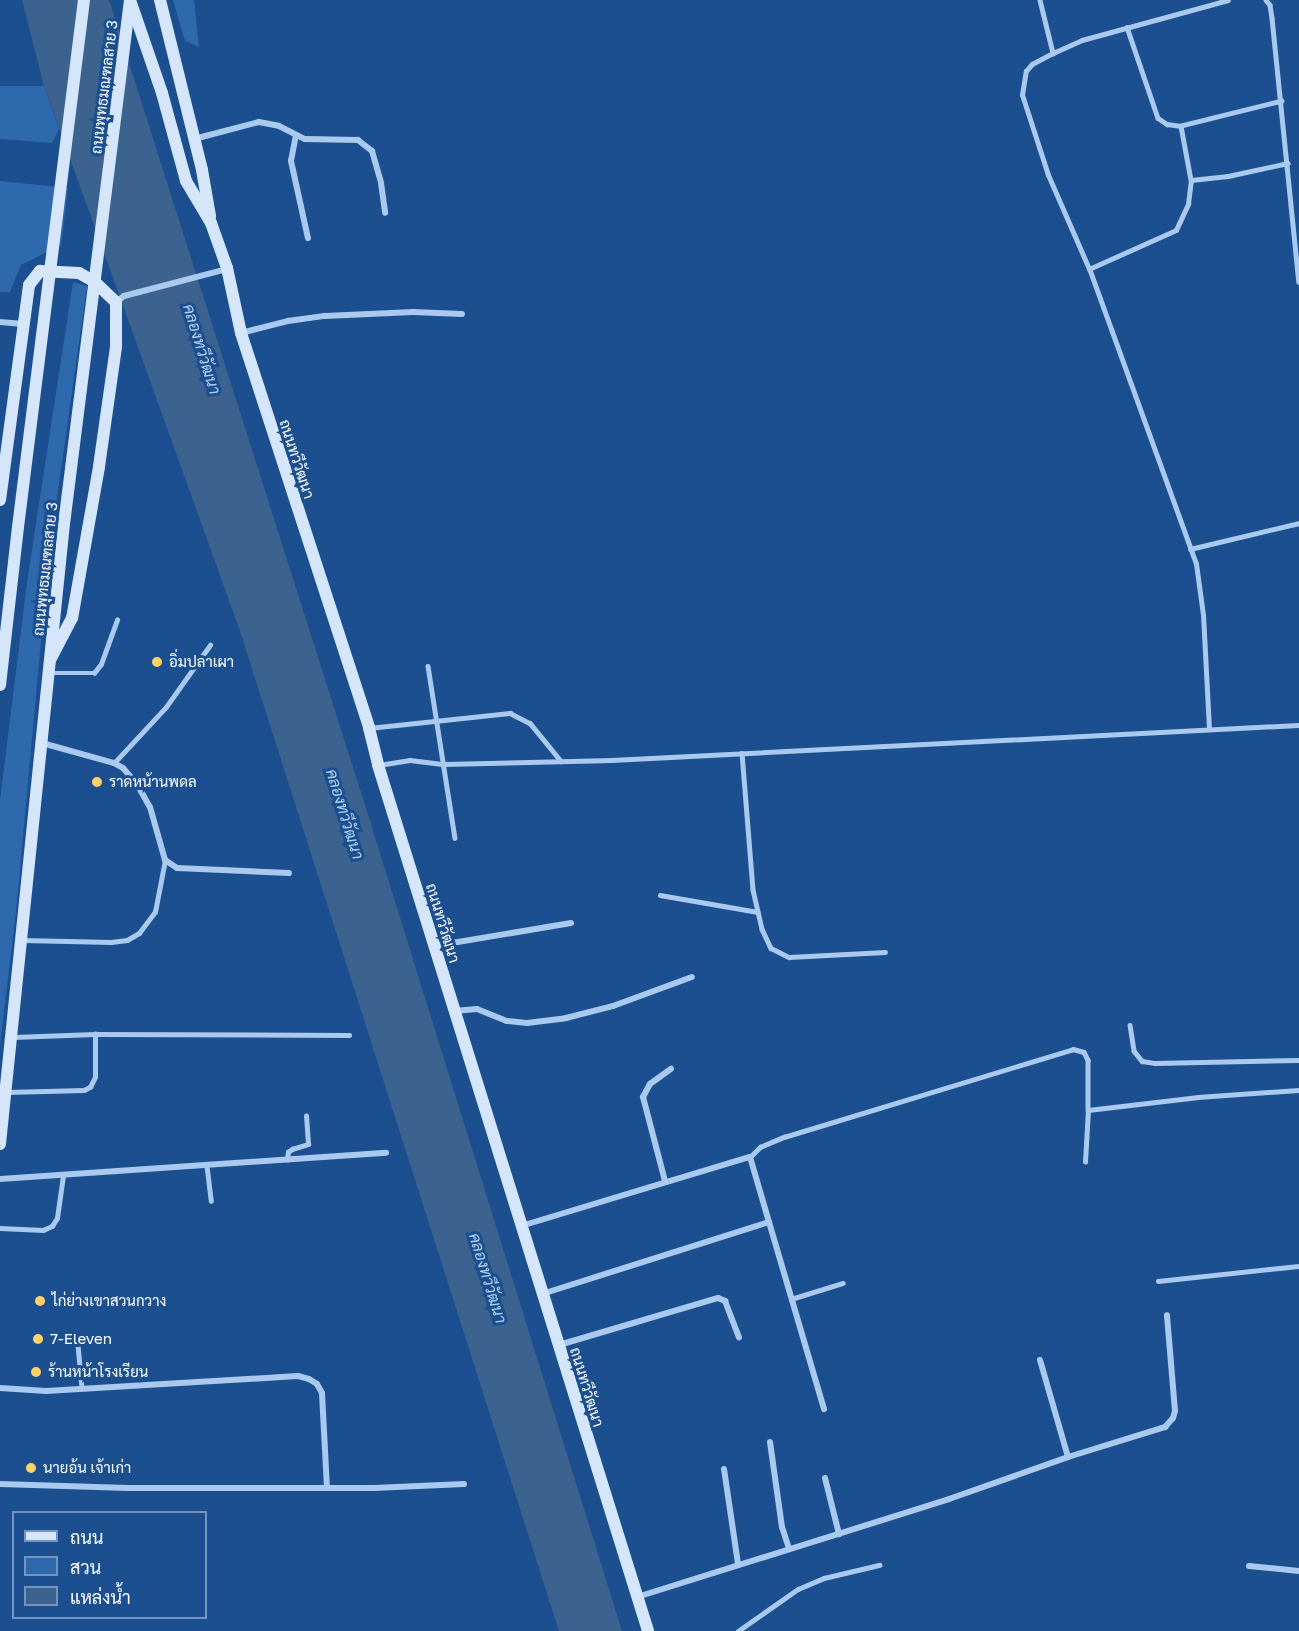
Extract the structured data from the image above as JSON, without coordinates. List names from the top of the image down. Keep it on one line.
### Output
{"streets":{"main road":["ถนนพุทธมณฑลสาย 3","ถนนทวีวัฒนา"]},"crossings":[["ถนนพุทธมณฑลสาย 3","ถนนทวีวัฒนา"]],"water":["คลองทวีวัฒนา"],"places":["อิ่มปลาเผา","ราดหน้านพดล","ไก่ย่างเขาสวนกวาง","7-Eleven","ร้านหน้าโรงเรียน","นายอ้น เจ้าเก่า"],"legend":["ถนน","สวน","แหล่งน้ำ"]}
